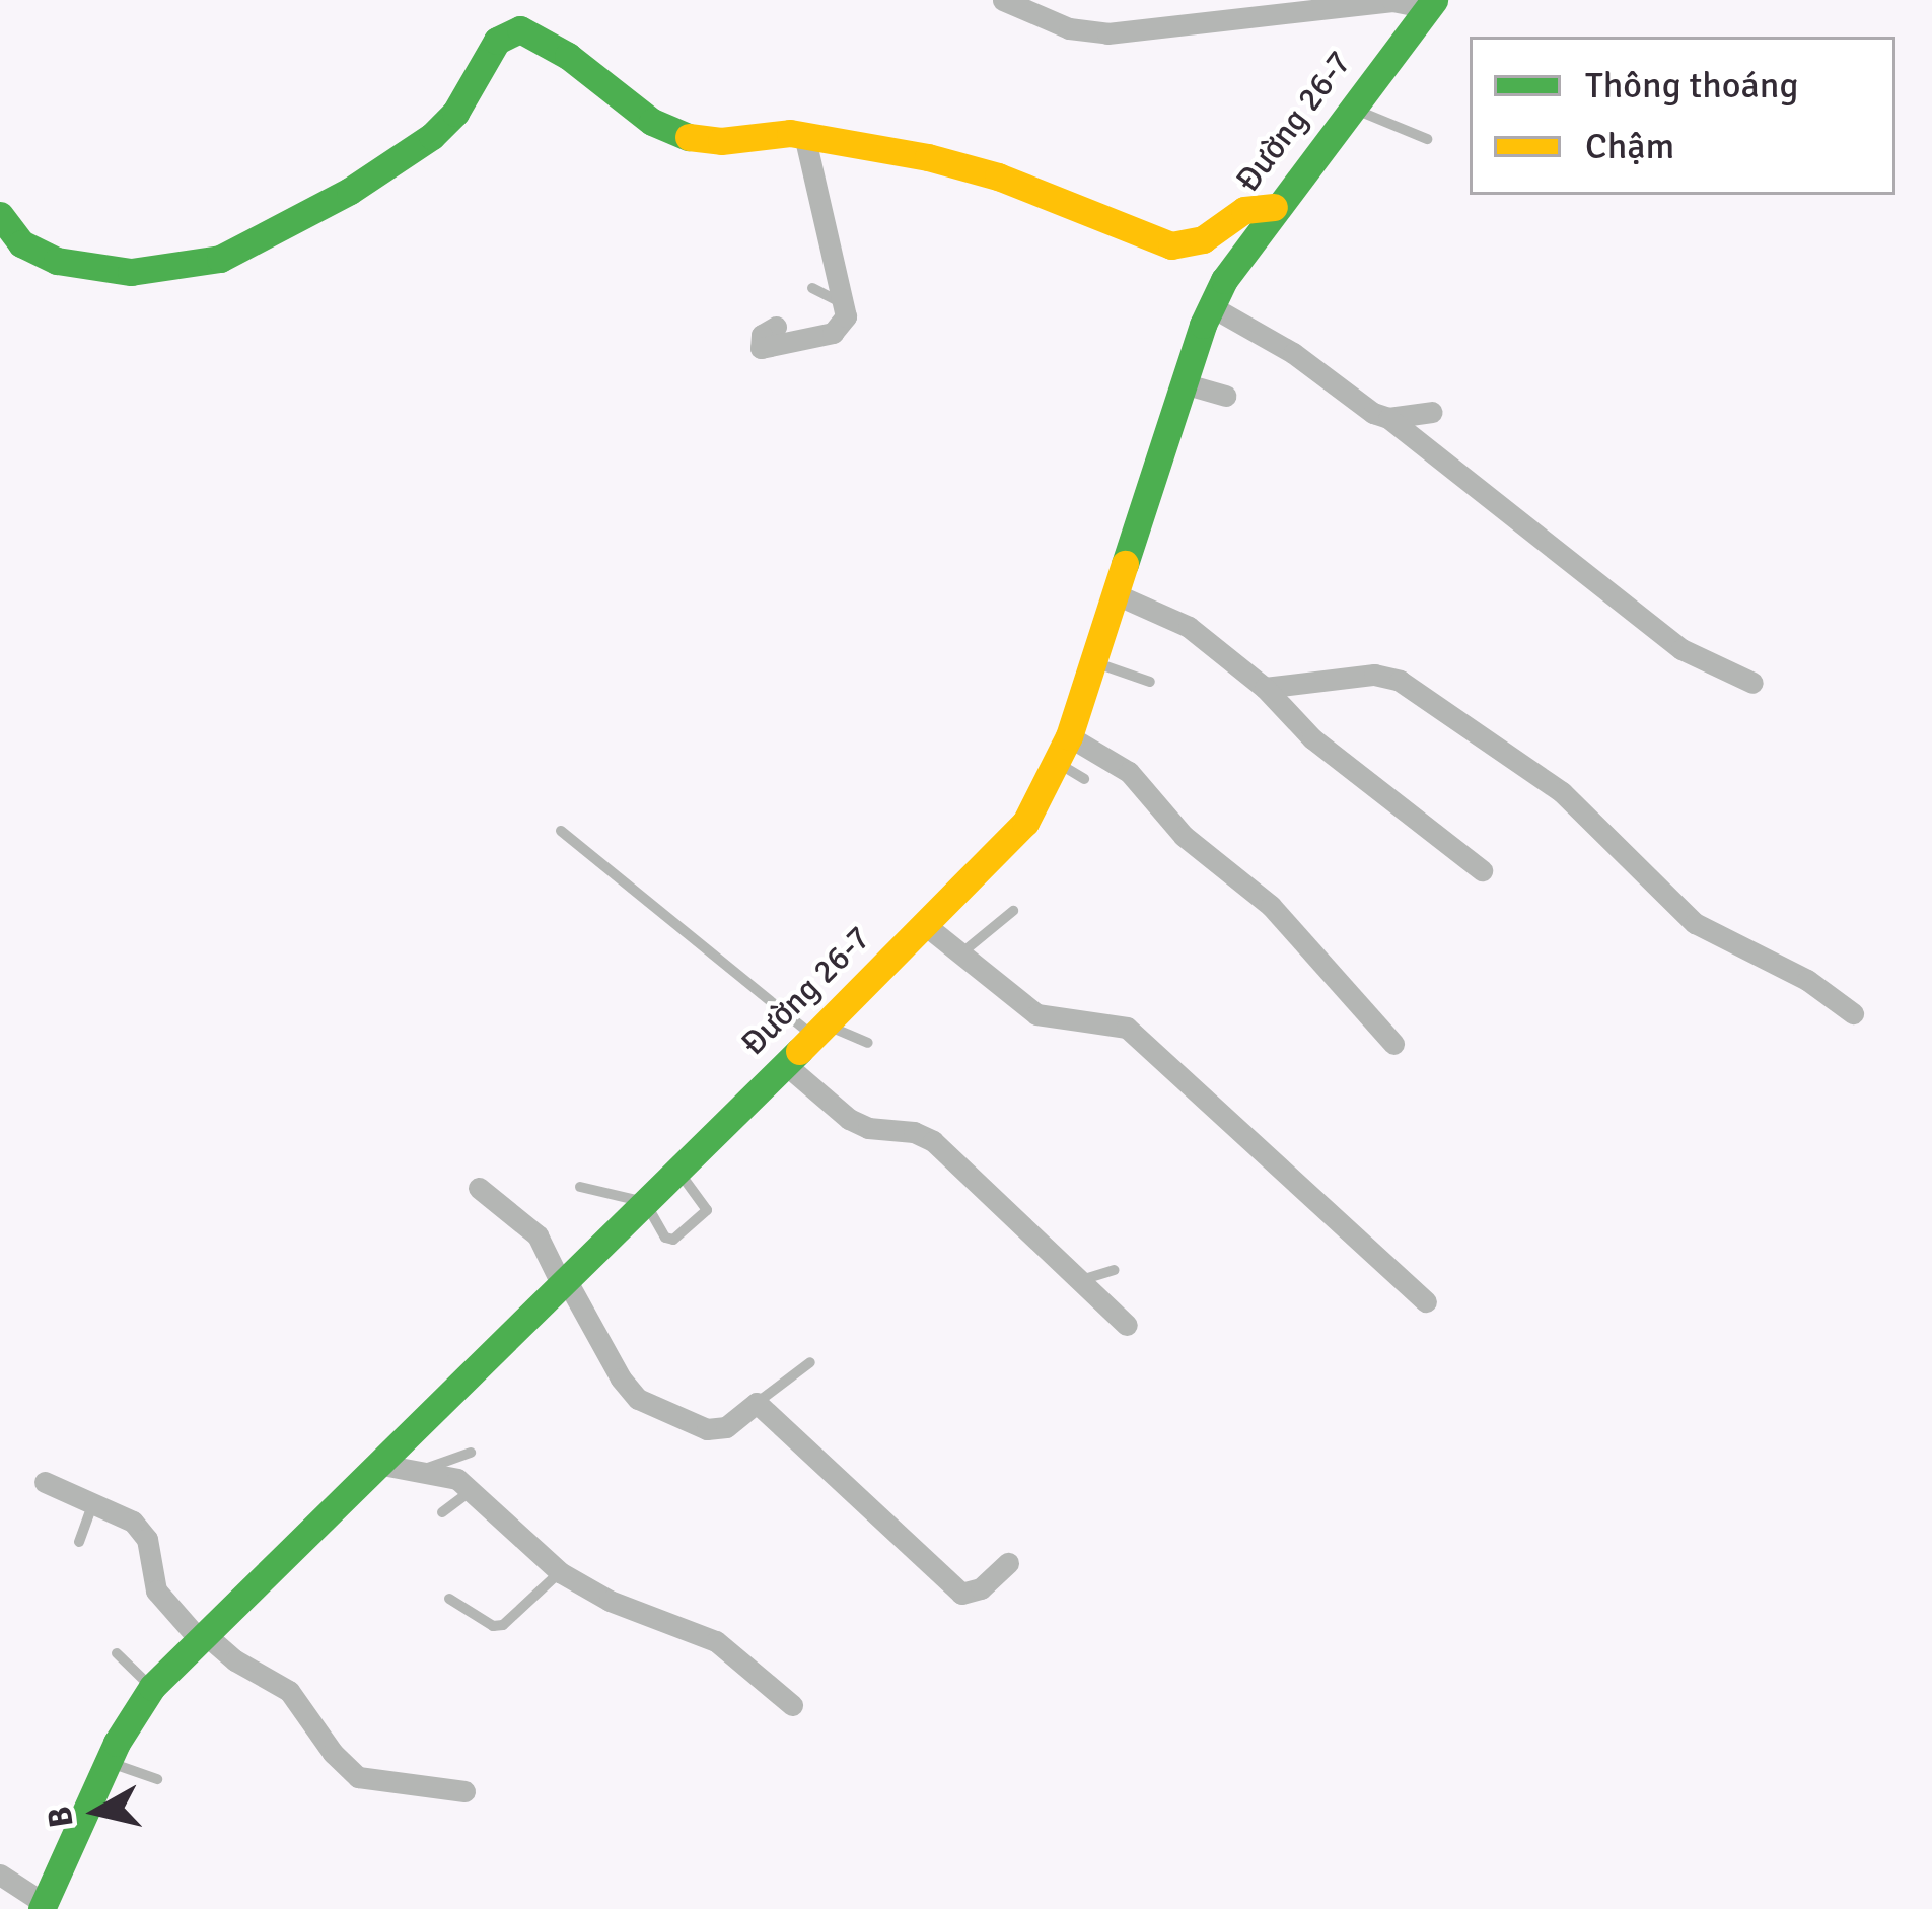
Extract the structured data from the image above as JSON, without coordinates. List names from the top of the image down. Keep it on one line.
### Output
{"streets":{"street":["Đường 26-7"]},"legend":["Thông thoáng","Chậm"],"north":"left"}
